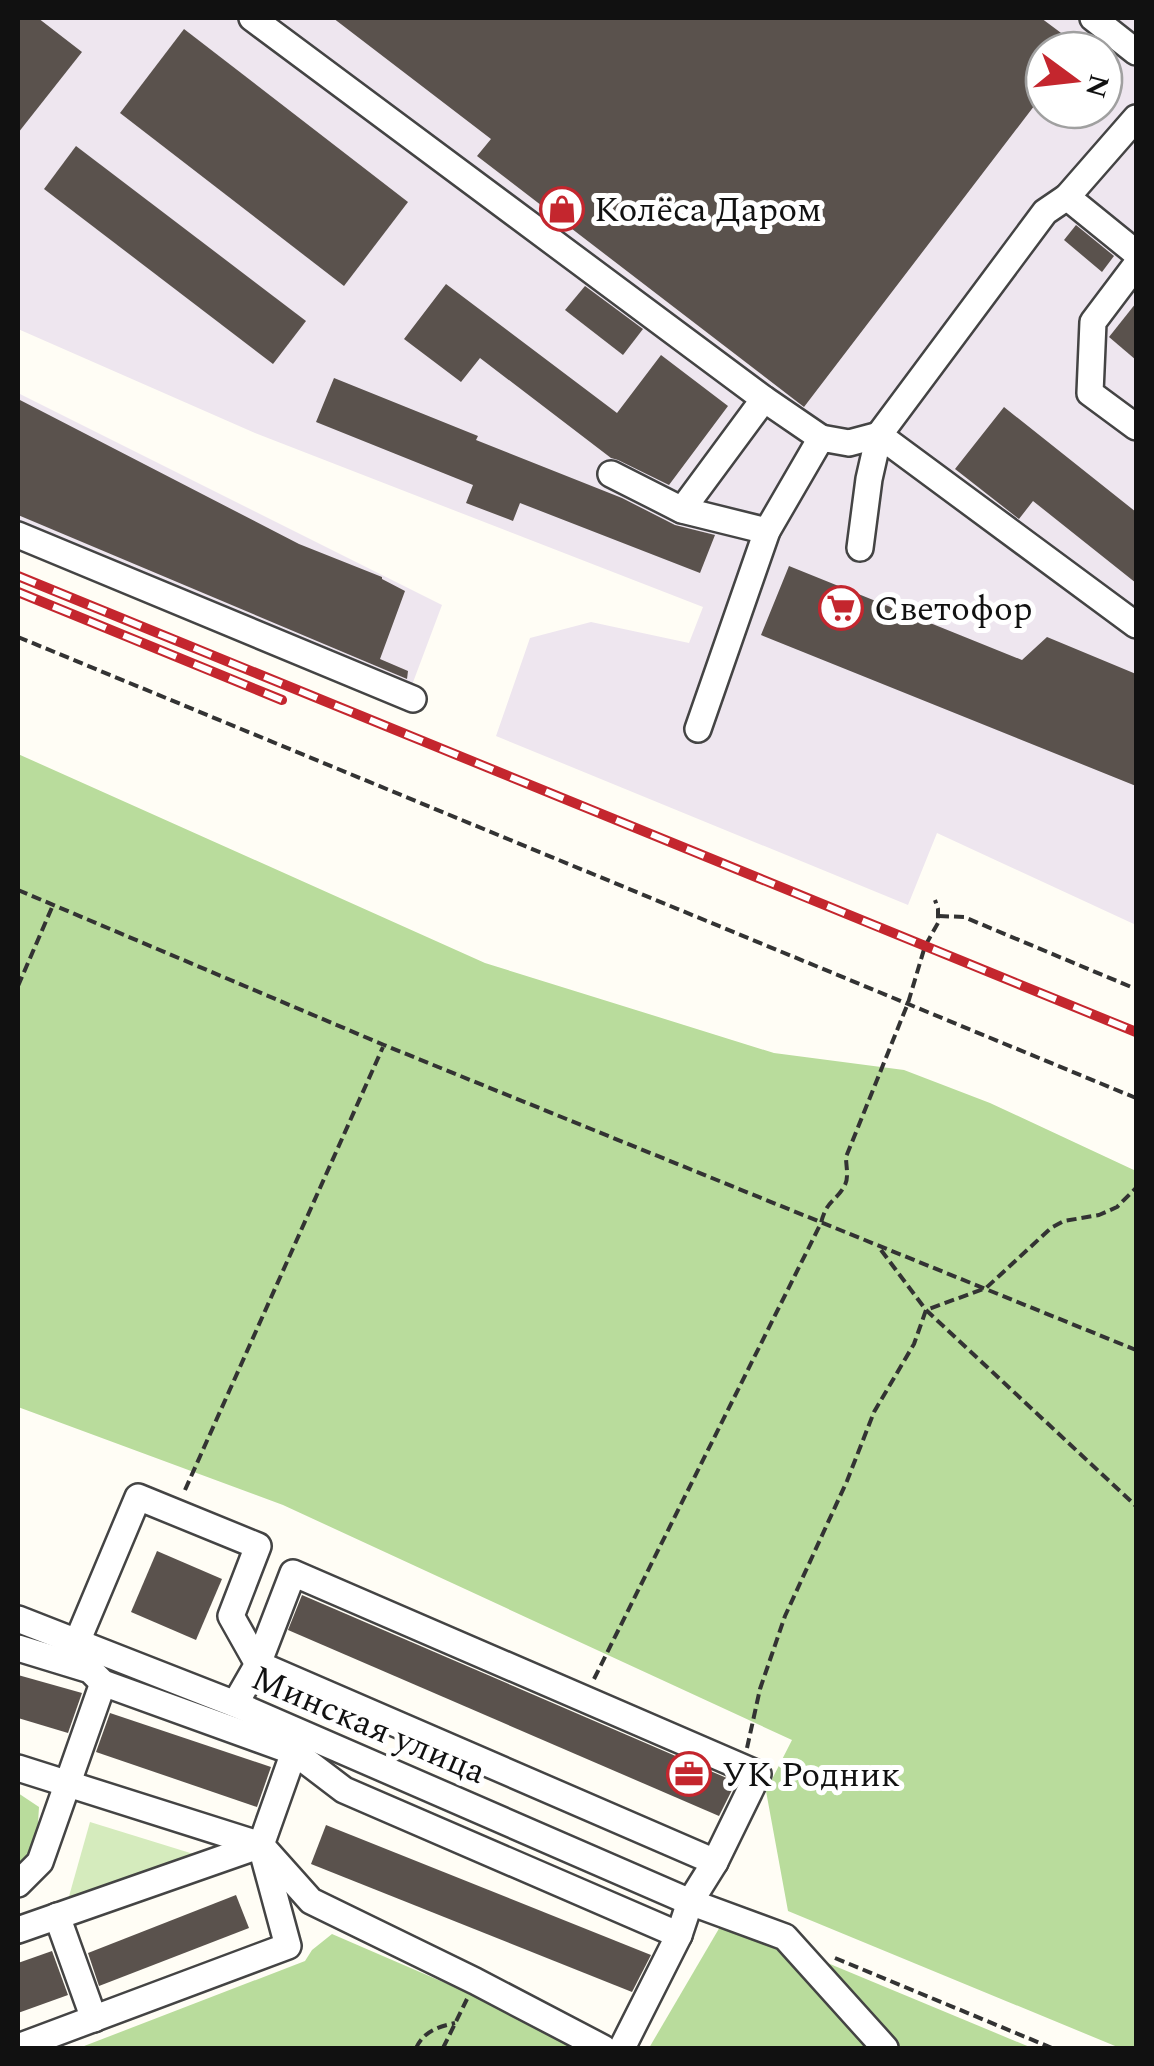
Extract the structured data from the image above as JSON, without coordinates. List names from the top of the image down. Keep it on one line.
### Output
{"streets":{"street":["Минская улица"]},"places":{"shop":["Колёса Даром"],"supermarket":["Светофор"],"office":["УК Родник"]},"north":"right"}
